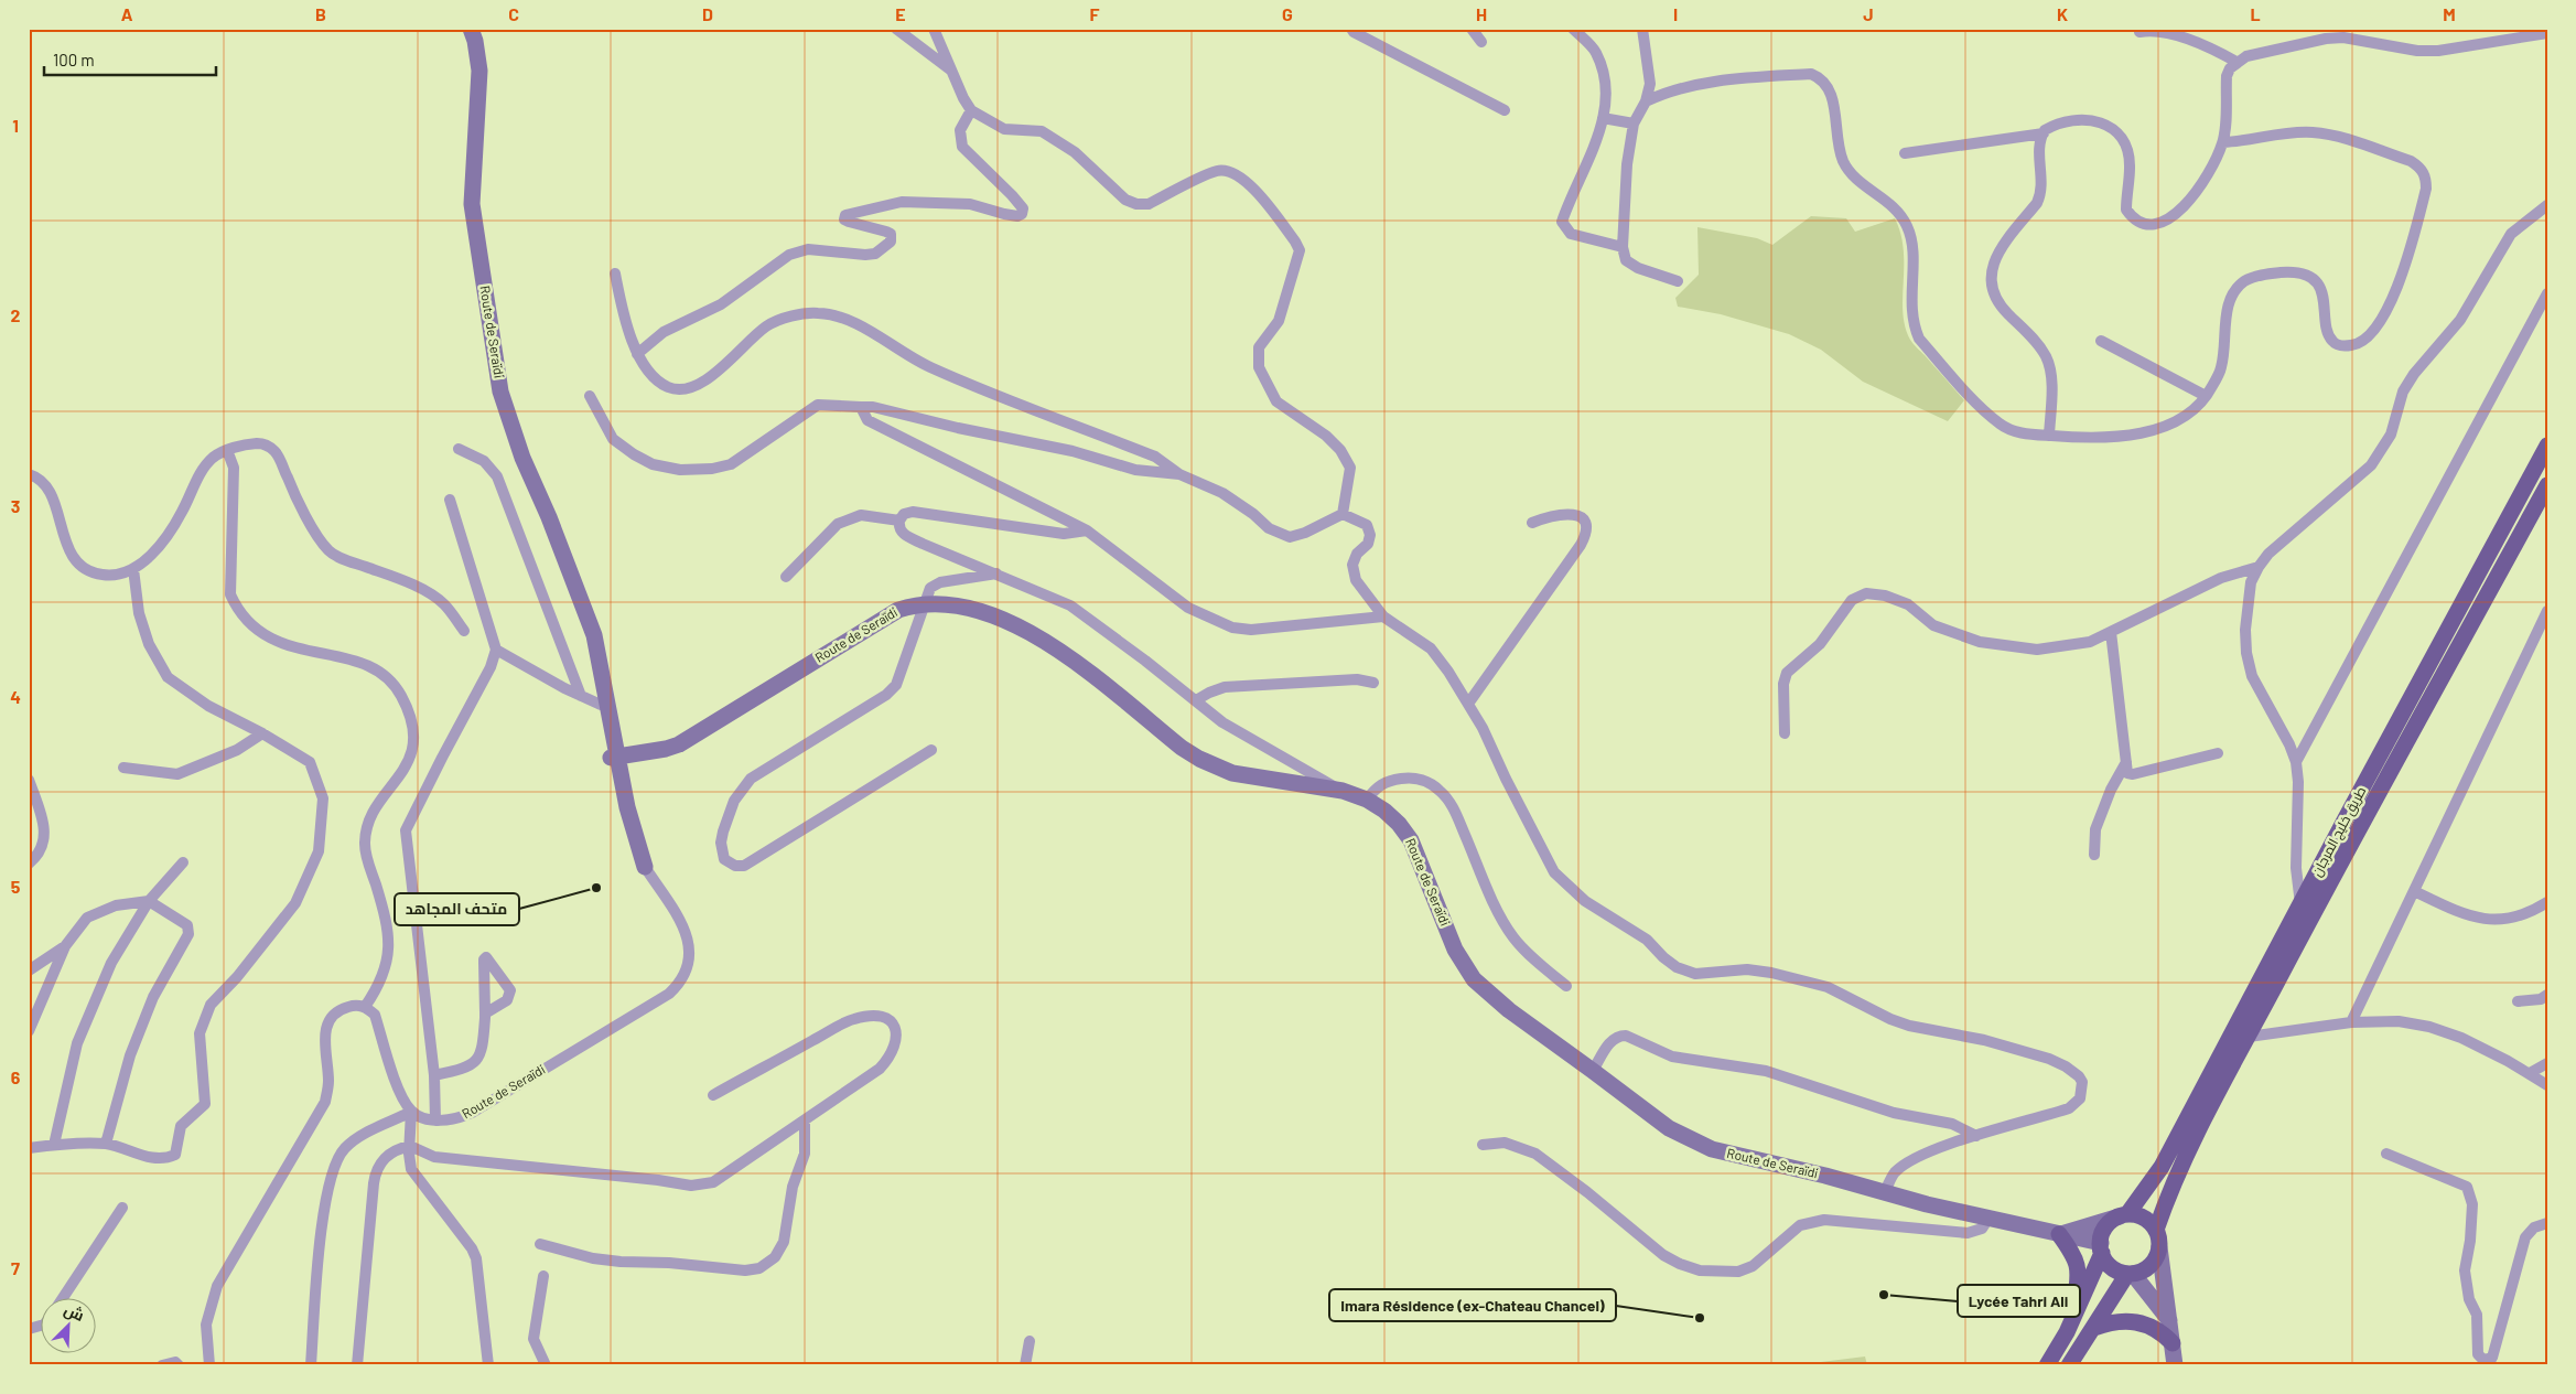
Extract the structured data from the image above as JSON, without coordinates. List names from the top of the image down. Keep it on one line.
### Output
{"streets":{"main road":["طريق خليج المرجان"],"street":["Route de Seraïdi"]},"crossings":[["Route de Seraïdi","طريق خليج المرجان"]],"places":["متحف المجاهد","Lycée Tahri Ali","Imara Résidence (ex-Chateau Chancel)"],"scale_bar":"100 m","north":"top right","grid":{"columns":["A","B","C","D","E","F","G","H","I","J","K","L","M"],"rows":["1","2","3","4","5","6","7"]}}
